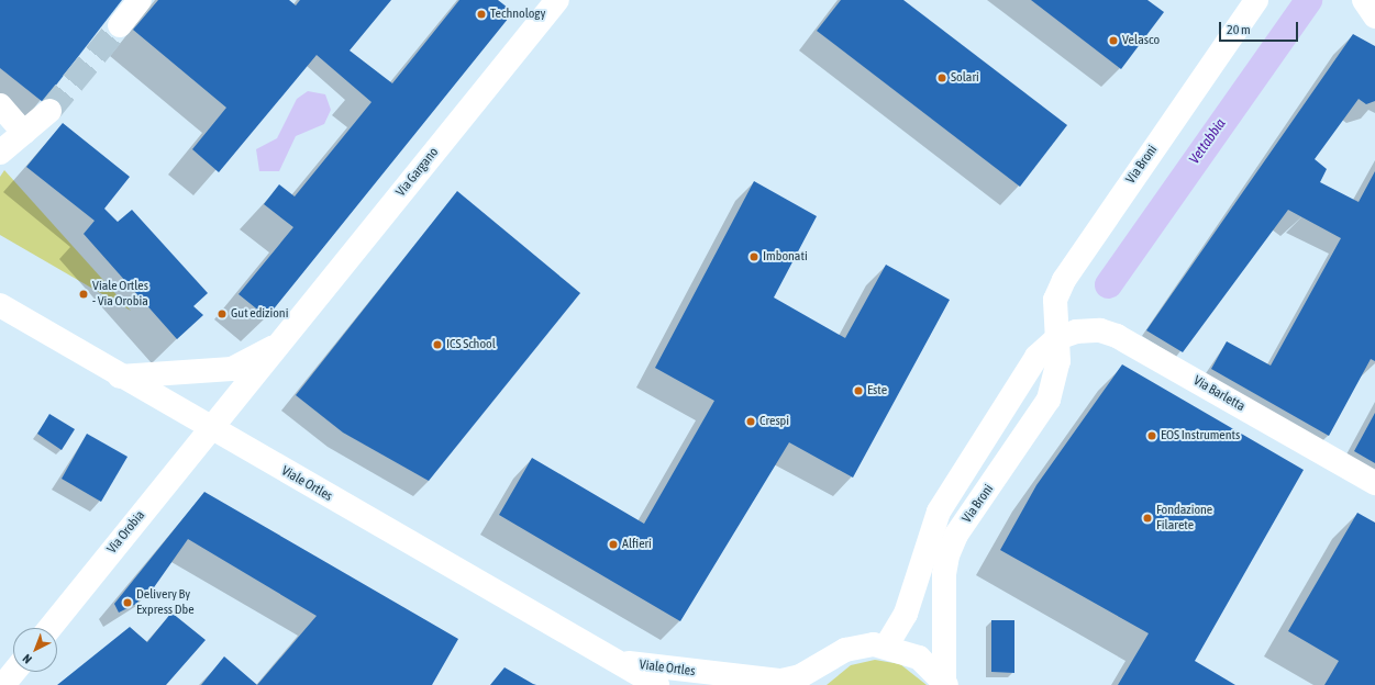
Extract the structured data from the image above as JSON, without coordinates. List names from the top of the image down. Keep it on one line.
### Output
{"streets":{"street":["Via Broni","Via Gargano","Via Barletta","Viale Ortles","Via Orobia"]},"crossings":[["Via Broni","Via Barletta"],["Via Broni","Viale Ortles"],["Via Gargano","Viale Ortles"],["Via Gargano","Via Orobia"],["Viale Ortles","Via Orobia"]],"water":["Vettabbia"],"places":["Technology","Velasco","Solari","Imbonati","Viale Ortles - Via Orobia","Gut edizioni","ICS School","Este","Crespi","EOS Instruments","Fondazione Filarete","Alfieri","Delivery By Express Dbe"],"scale_bar":"20 m","north":"bottom left"}
